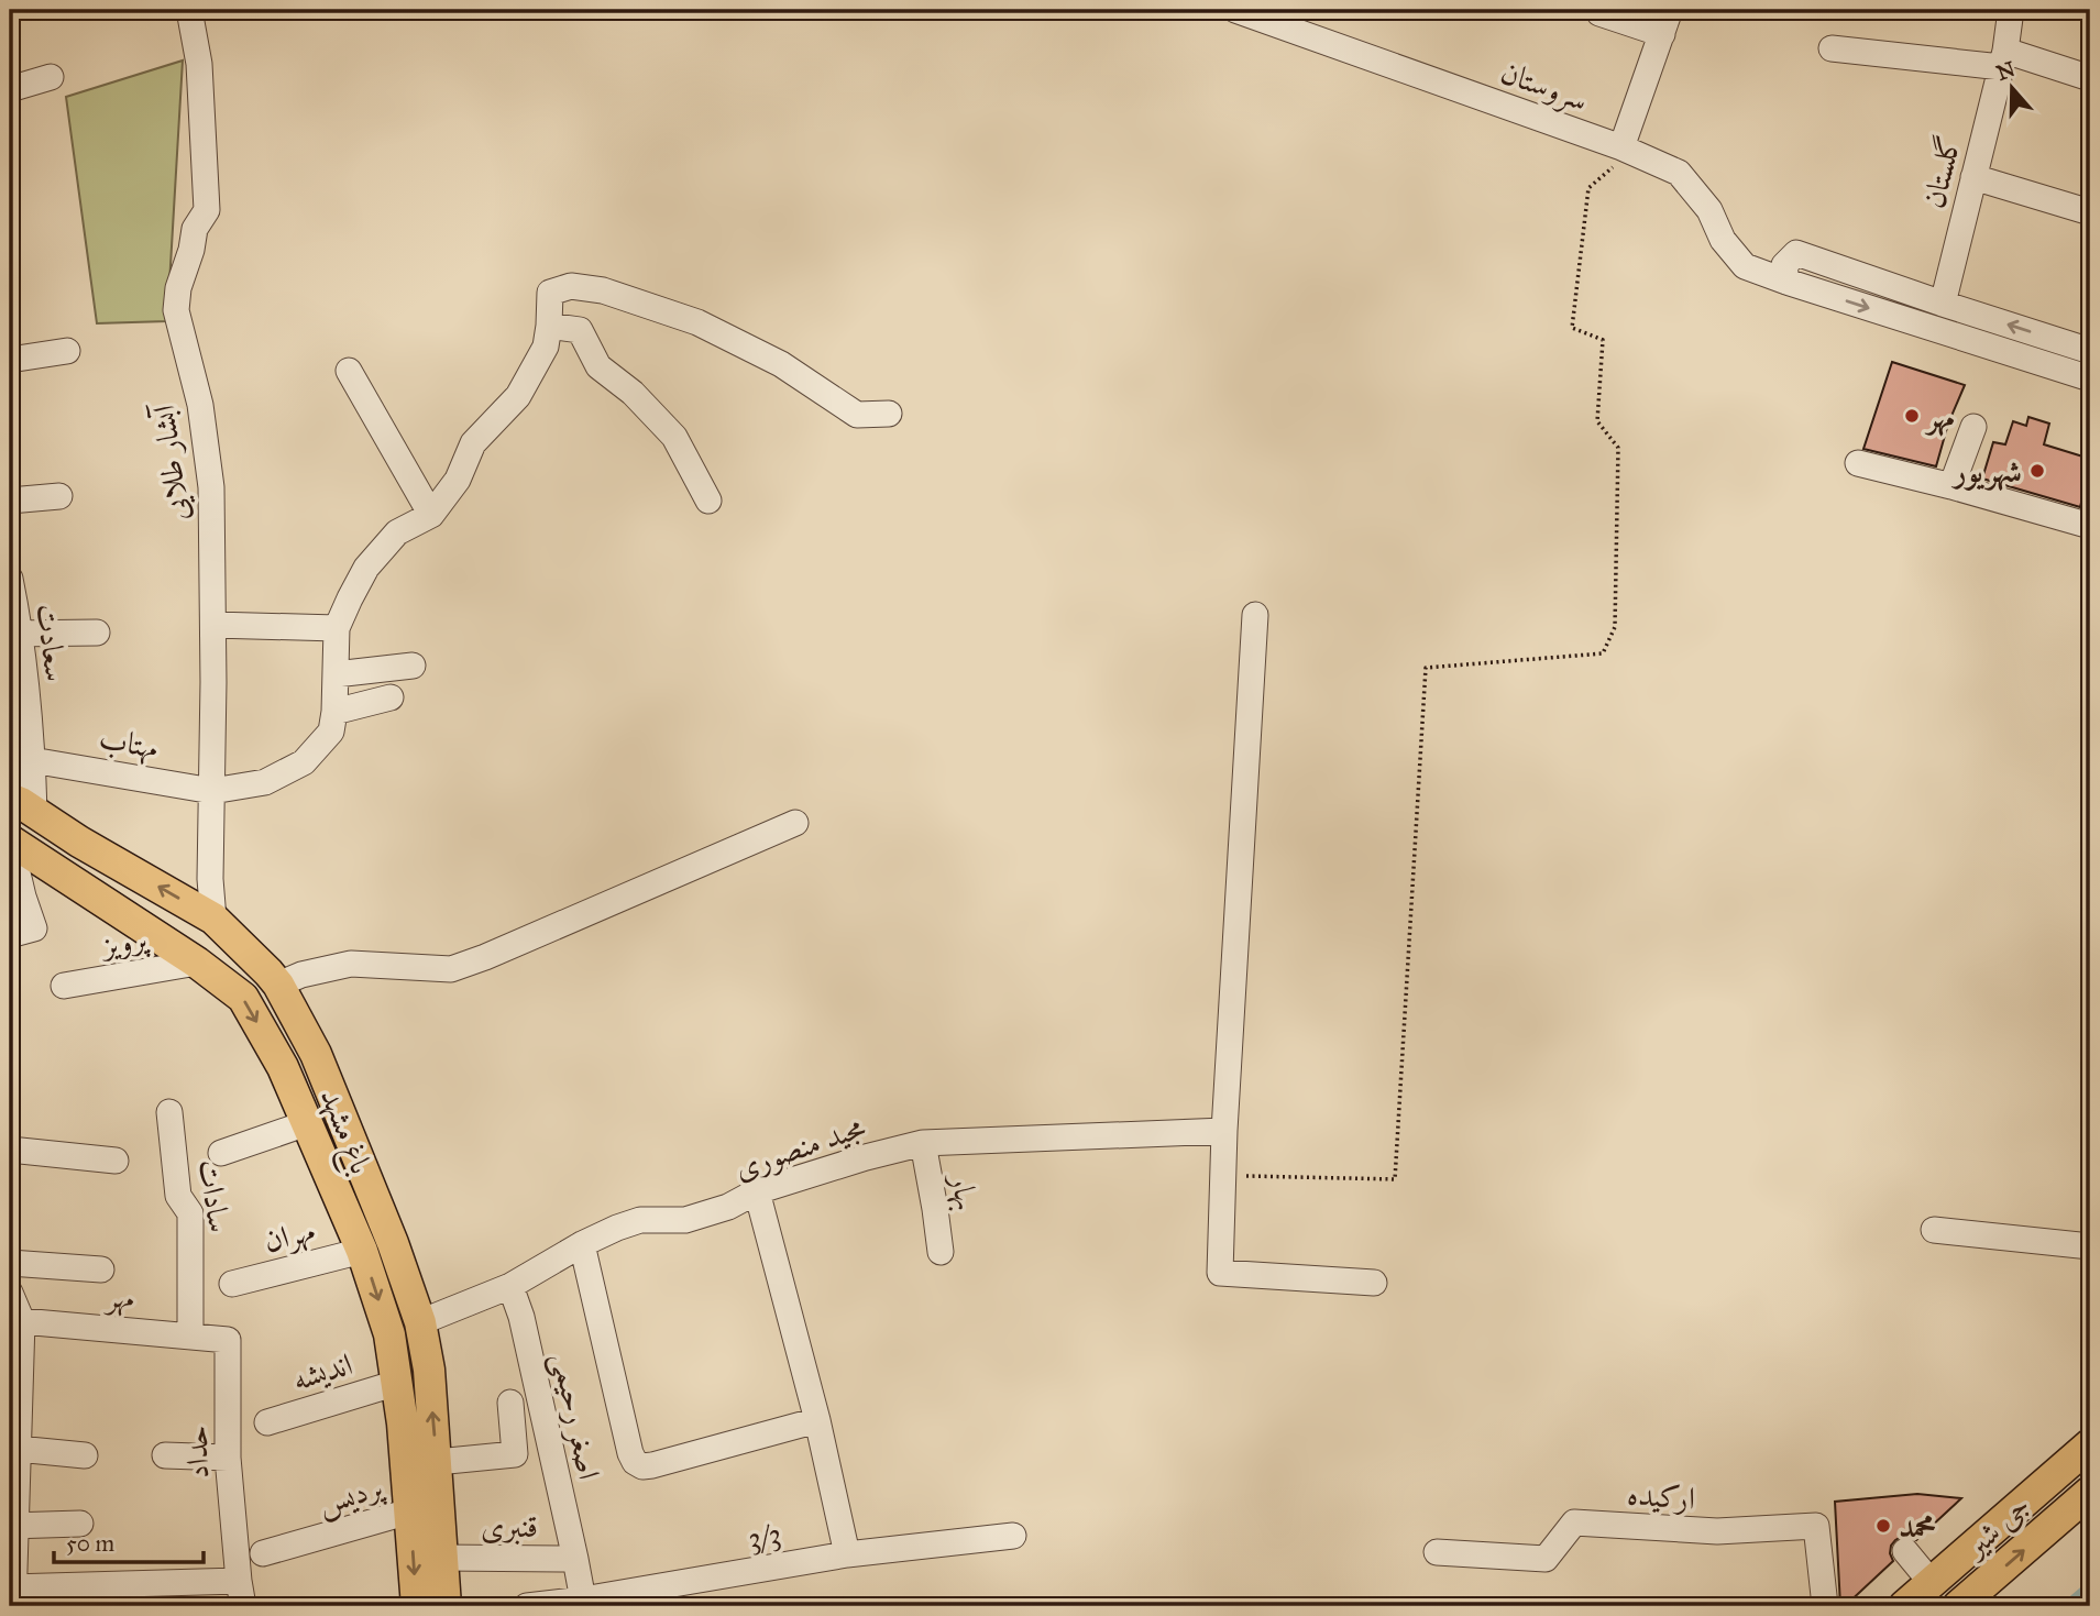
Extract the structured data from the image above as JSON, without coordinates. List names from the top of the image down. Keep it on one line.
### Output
{"streets":{"main road":["باغ مشهد","جی شیر"],"street":["سروستان","گلستان","آبشار طلایی","سعادت","مهتاب","پرویز","مجید منصوری","بهار","سادات","مهران","مهر","اندیشه","اصغر رحیمی","حداد","پردیس","ارکیده","قنبری","3/3"]},"crossings":[["آبشار طلایی","مهتاب"],["آبشار طلایی","باغ مشهد"],["سعادت","مهتاب"],["سعادت","باغ مشهد"],["پرویز","باغ مشهد"],["باغ مشهد","مجید منصوری"],["باغ مشهد","مهران"],["باغ مشهد","اندیشه"],["باغ مشهد","پردیس"],["باغ مشهد","قنبری"],["مجید منصوری","بهار"],["مجید منصوری","اصغر رحیمی"],["سادات","مهر"],["مهر","حداد"],["اصغر رحیمی","قنبری"],["اصغر رحیمی","3/3"]],"places":["مهر","شهریور","محمد"],"scale_bar":"50 m","north":"top"}
